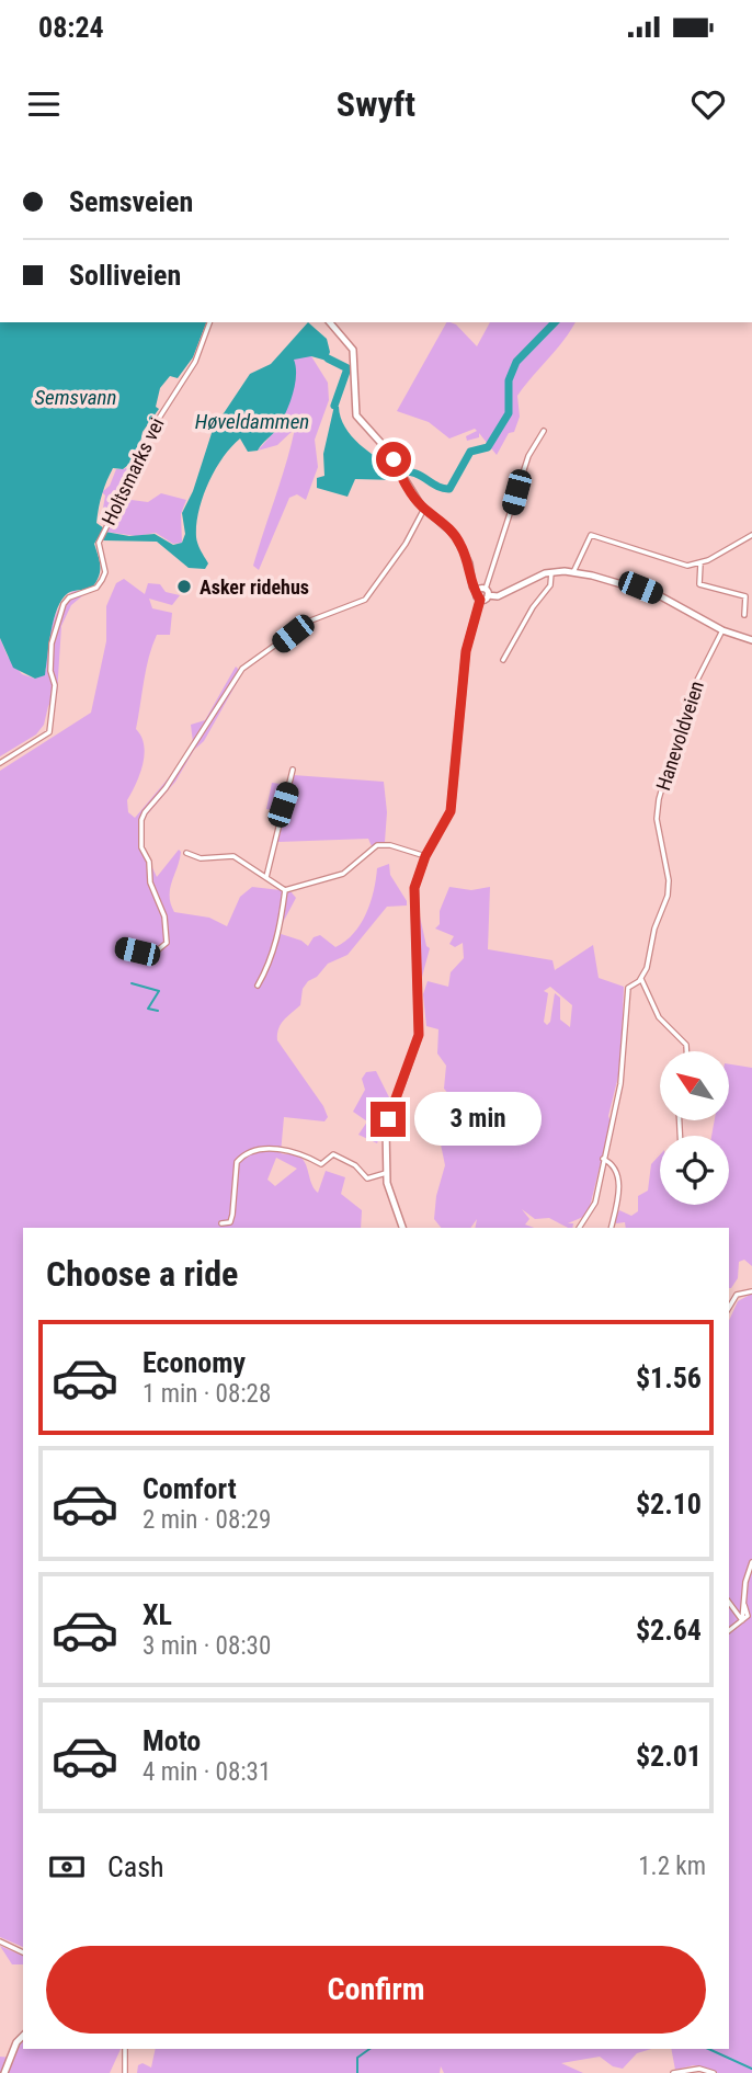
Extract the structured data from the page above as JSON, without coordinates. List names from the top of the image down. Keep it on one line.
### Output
{"streets":{"street":["Holtsmarks vei","Hanevoldveien"]},"water":["Semsvann","Høveldammen"],"places":["Asker ridehus"],"north":"top left","page":{"status":"08:24","header":"Swyft","banner":["Semsveien","Solliveien"],"bubble":"3 min","heading":"Choose a ride","list":[{"name":"Economy","note":"1 min · 08:28","value":"$1.56"},{"name":"Comfort","note":"2 min · 08:29","value":"$2.10"},{"name":"XL","note":"3 min · 08:30","value":"$2.64"},{"name":"Moto","note":"4 min · 08:31","value":"$2.01"}],"pay":["Cash","1.2 km"],"buttons":"Confirm"}}
